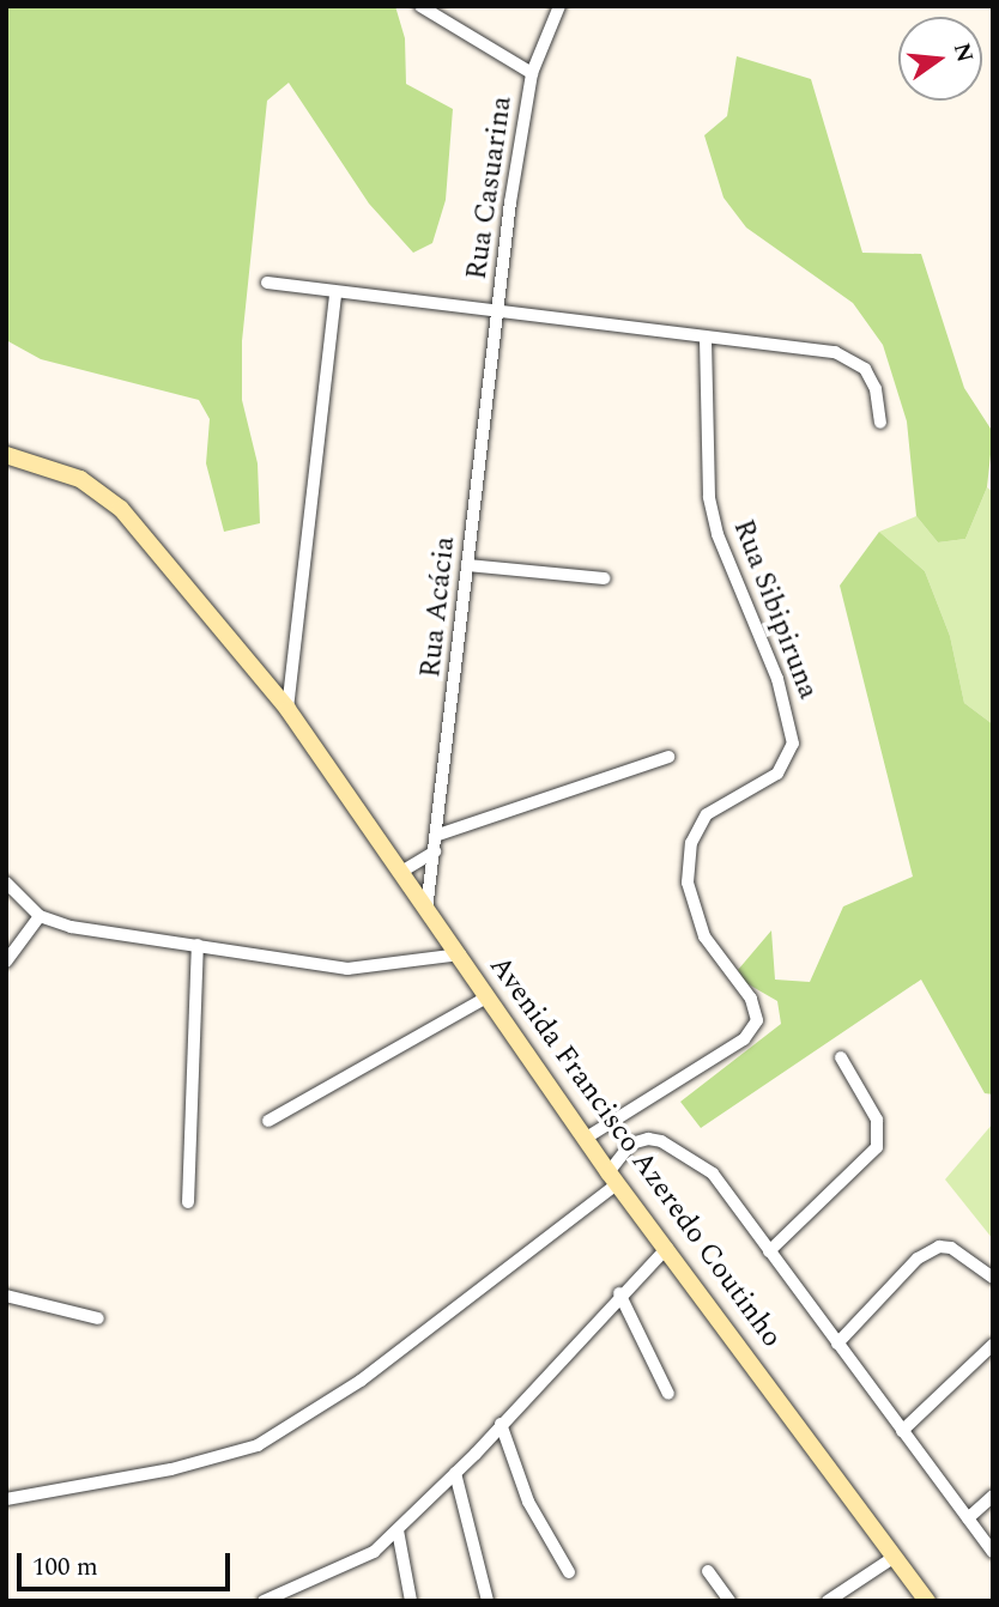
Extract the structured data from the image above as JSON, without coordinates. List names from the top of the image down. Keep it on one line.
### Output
{"streets":{"main road":["Avenida Francisco Azeredo Coutinho"],"street":["Rua Casuarina","Rua Acácia","Rua Sibipiruna"]},"crossings":[["Rua Casuarina","Rua Acácia"],["Rua Sibipiruna","Avenida Francisco Azeredo Coutinho"]],"scale_bar":"100 m","north":"right"}
